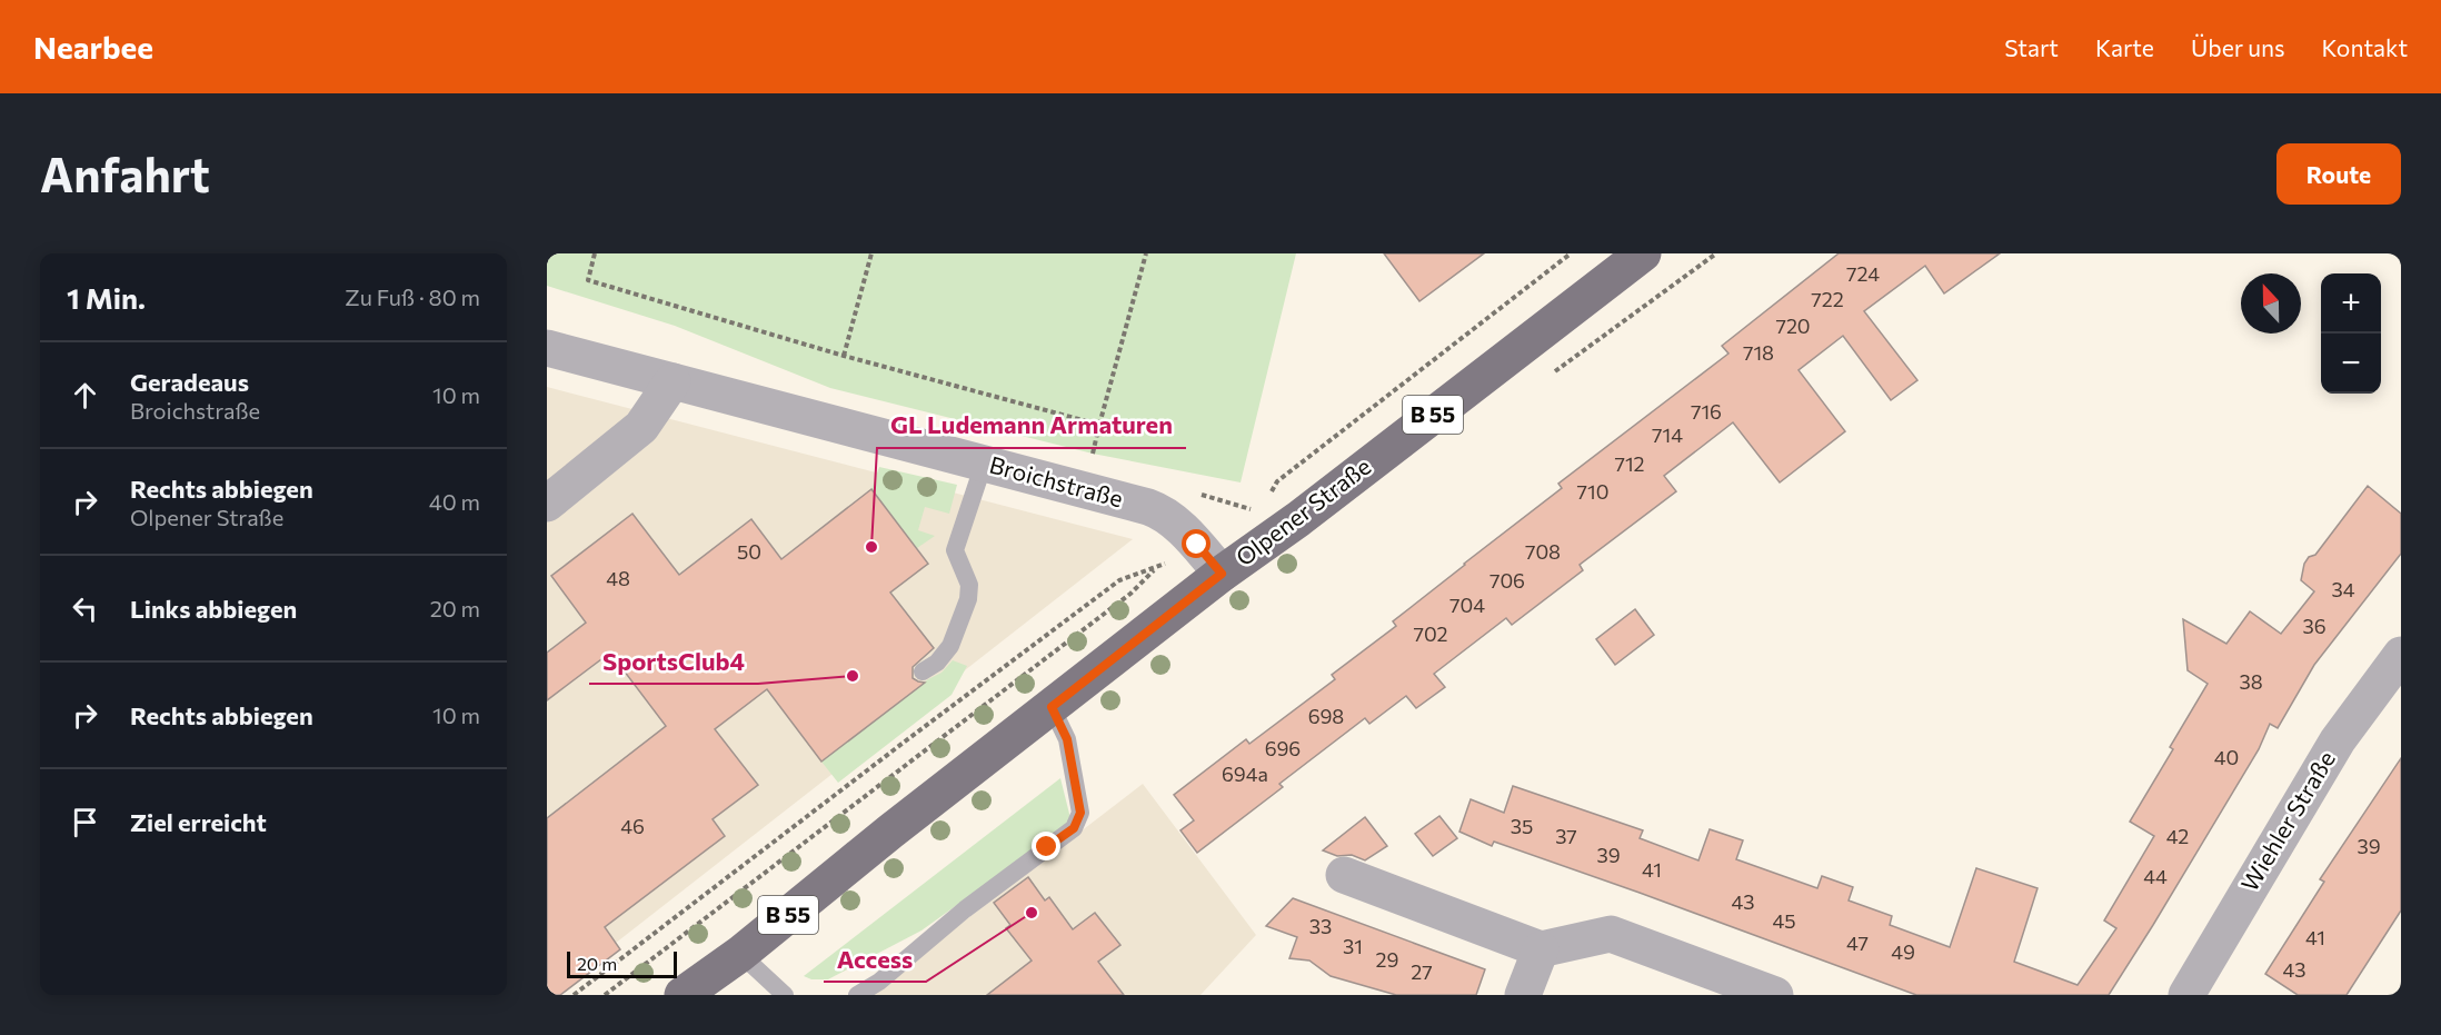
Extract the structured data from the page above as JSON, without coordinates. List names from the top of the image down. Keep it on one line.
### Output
{"streets":{"main road":["B 55","Olpener Straße"],"street":["Broichstraße","Wiehler Straße"]},"crossings":[["Broichstraße","Olpener Straße"]],"places":["GL Ludemann Armaturen","SportsClub4","Access"],"house_numbers":["724","722","720","718","716","714","712","710","50","708","48","706","34","704","36","702","38","698","696","40","694a","46","35","37","42","39","39","41","44","43","45","33","41","47","31","49","29","43","27"],"scale_bar":"20 m","north":"top","page":{"header":"Nearbee","nav":["Start","Karte","Über uns","Kontakt"],"buttons":"Route","title":"Anfahrt","heading":["1 Min.","Zu Fuß · 80 m"],"map_buttons":["+","−"],"list":[["Geradeaus","Broichstraße","10 m"],["Rechts abbiegen","Olpener Straße","40 m"],["Links abbiegen","20 m"],["Rechts abbiegen","10 m"],"Ziel erreicht"],"scale":"20 m"}}
